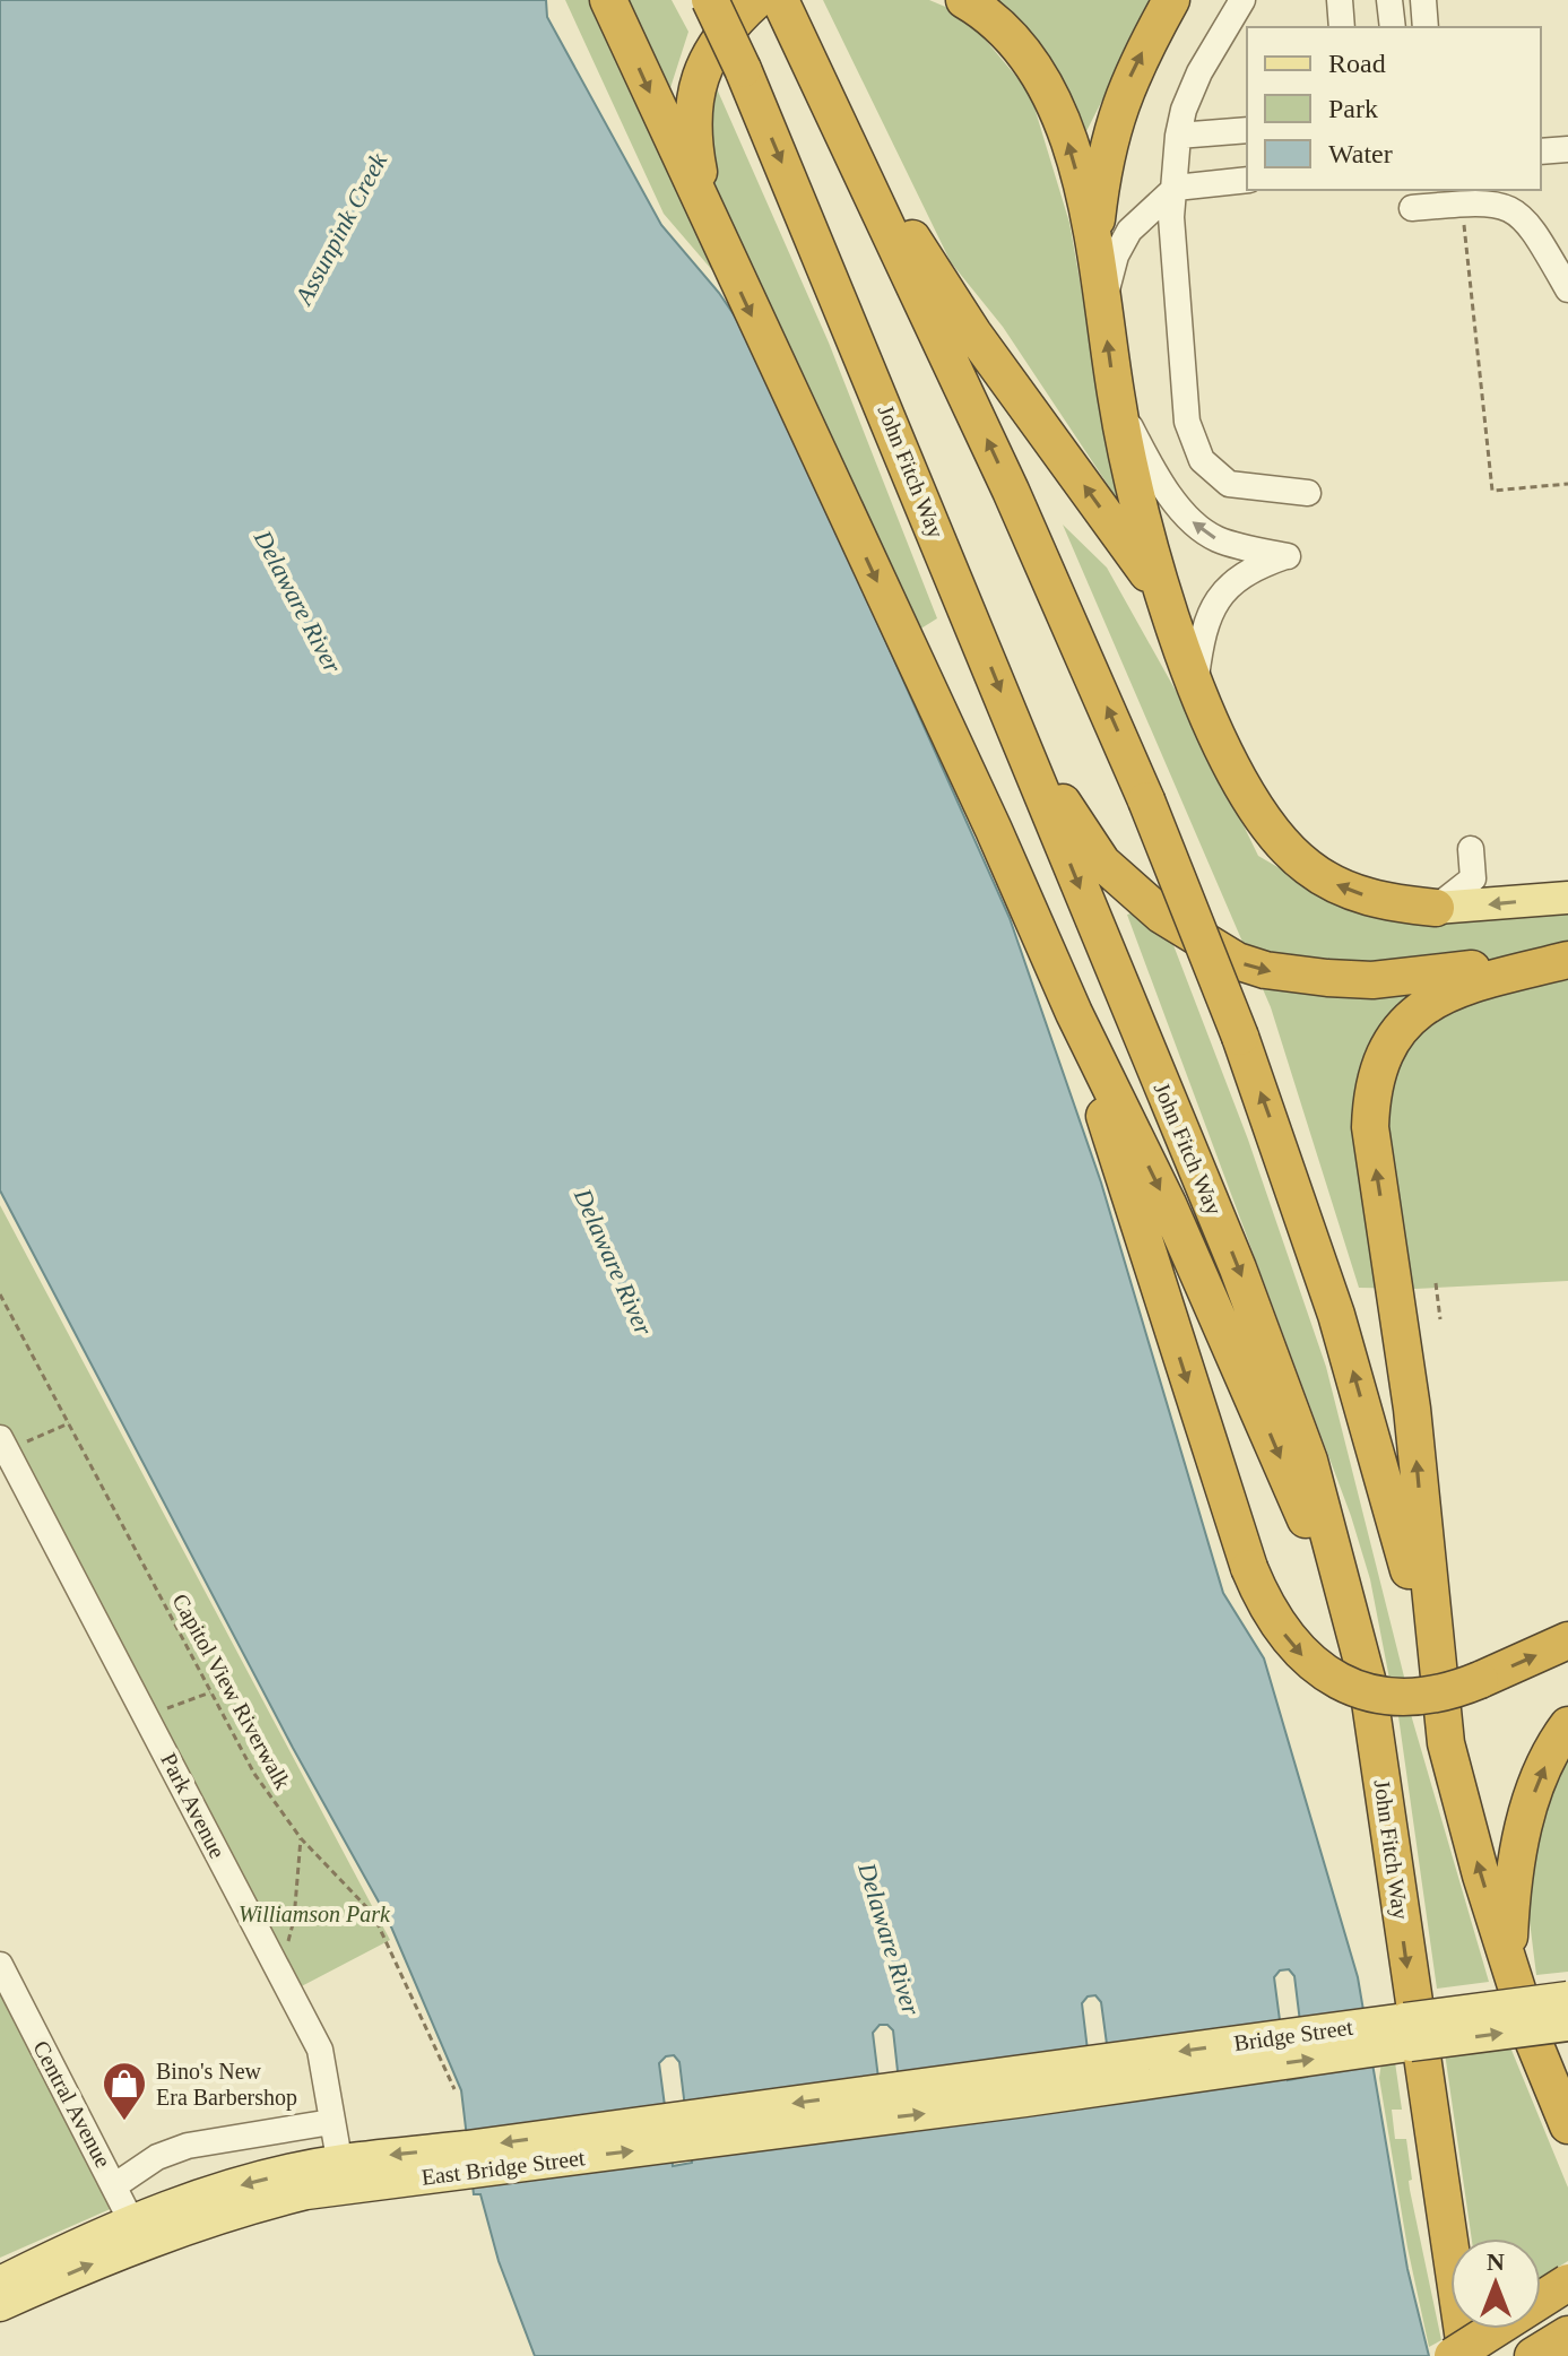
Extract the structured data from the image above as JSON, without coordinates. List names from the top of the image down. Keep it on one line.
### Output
{"streets":{"highway":["John Fitch Way"],"main road":["Bridge Street","East Bridge Street"],"street":["Park Avenue","Central Avenue"],"path":["Capitol View Riverwalk"]},"crossings":[["Park Avenue","East Bridge Street"],["Bridge Street","East Bridge Street"],["Central Avenue","East Bridge Street"]],"water":["Assunpink Creek","Delaware River"],"parks":["Williamson Park"],"places":{"shop":["Bino's New Era Barbershop"]},"legend":["Road","Park","Water"],"north":"top"}
